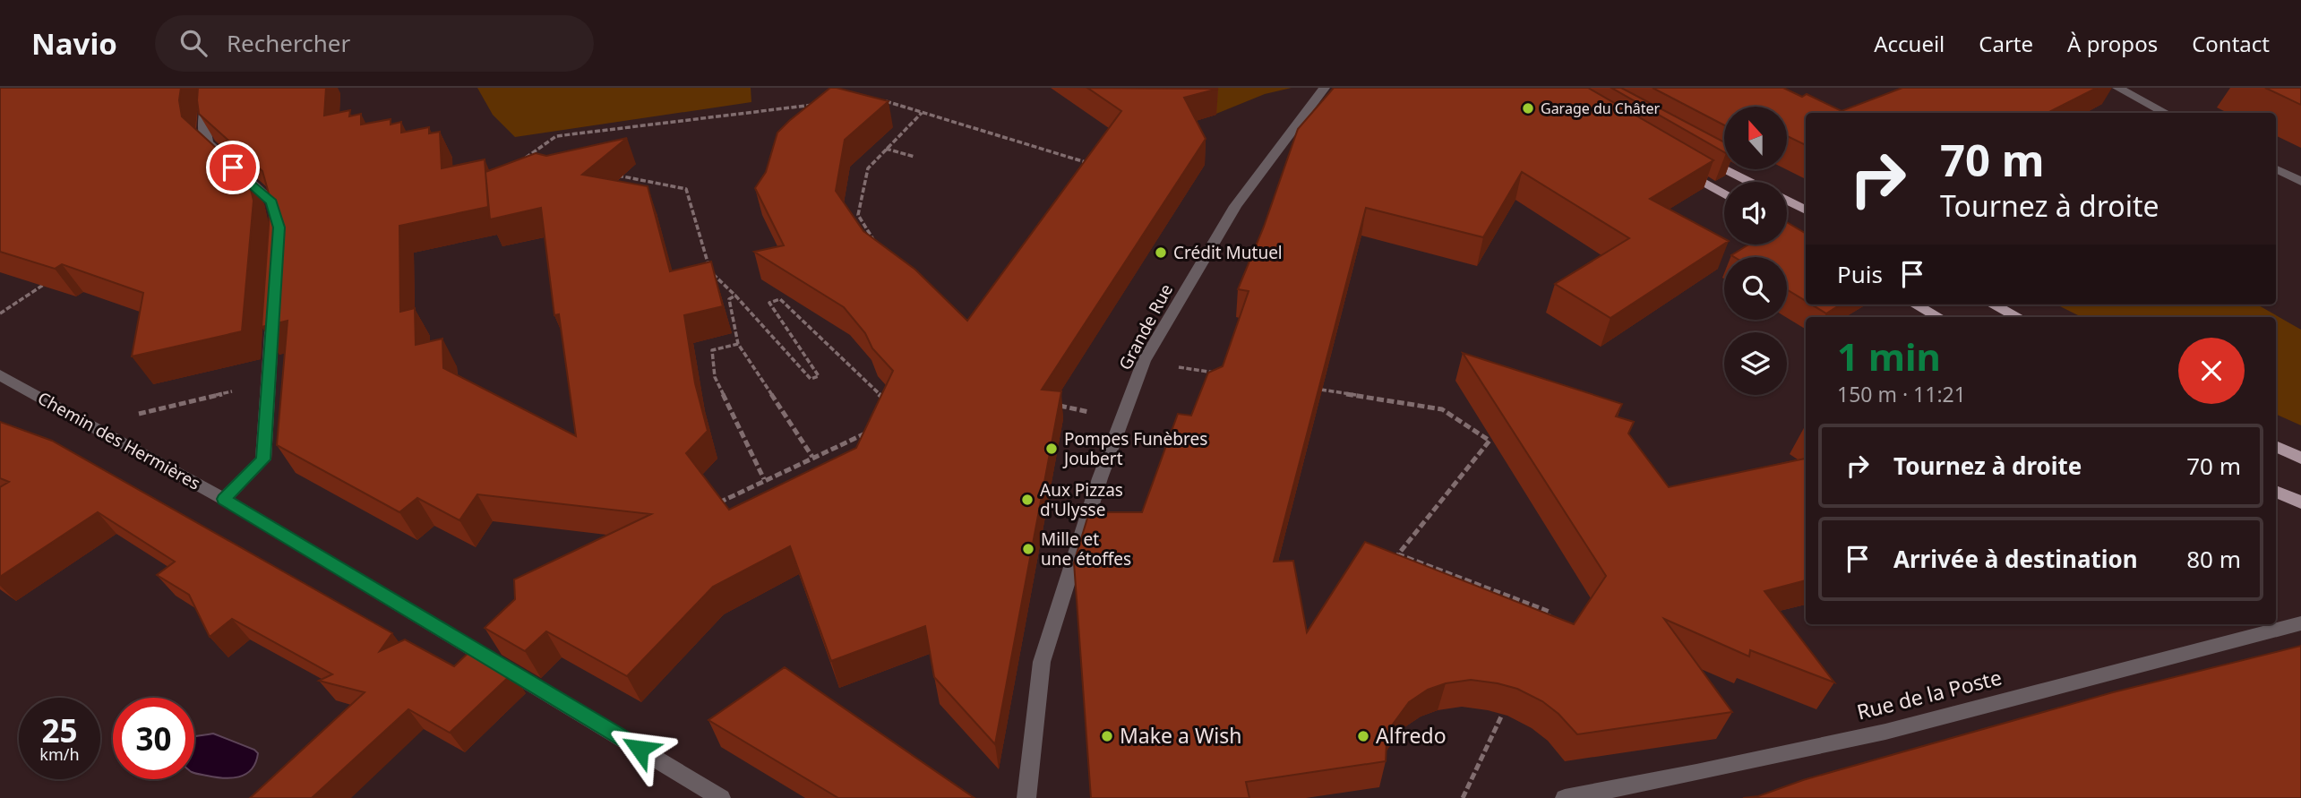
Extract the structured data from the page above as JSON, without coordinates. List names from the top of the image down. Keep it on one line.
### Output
{"streets":{"street":["Grande Rue","Chemin des Hermières","Rue de la Poste"]},"places":["Garage du Châter","Crédit Mutuel","Pompes Funèbres Joubert","Aux Pizzas d'Ulysse","Mille et une étoffes","Make a Wish","Alfredo"],"north":"top","page":{"header":"Navio","search":"Rechercher","nav":["Accueil","Carte","À propos","Contact"],"turn":["70 m","Tournez à droite"],"then":"Puis","heading":["1 min","150 m · 11:21"],"list":[{"name":"Tournez à droite","value":"70 m"},{"name":"Arrivée à destination","value":"80 m"}],"speed":"25 km/h","limit":"30"}}
